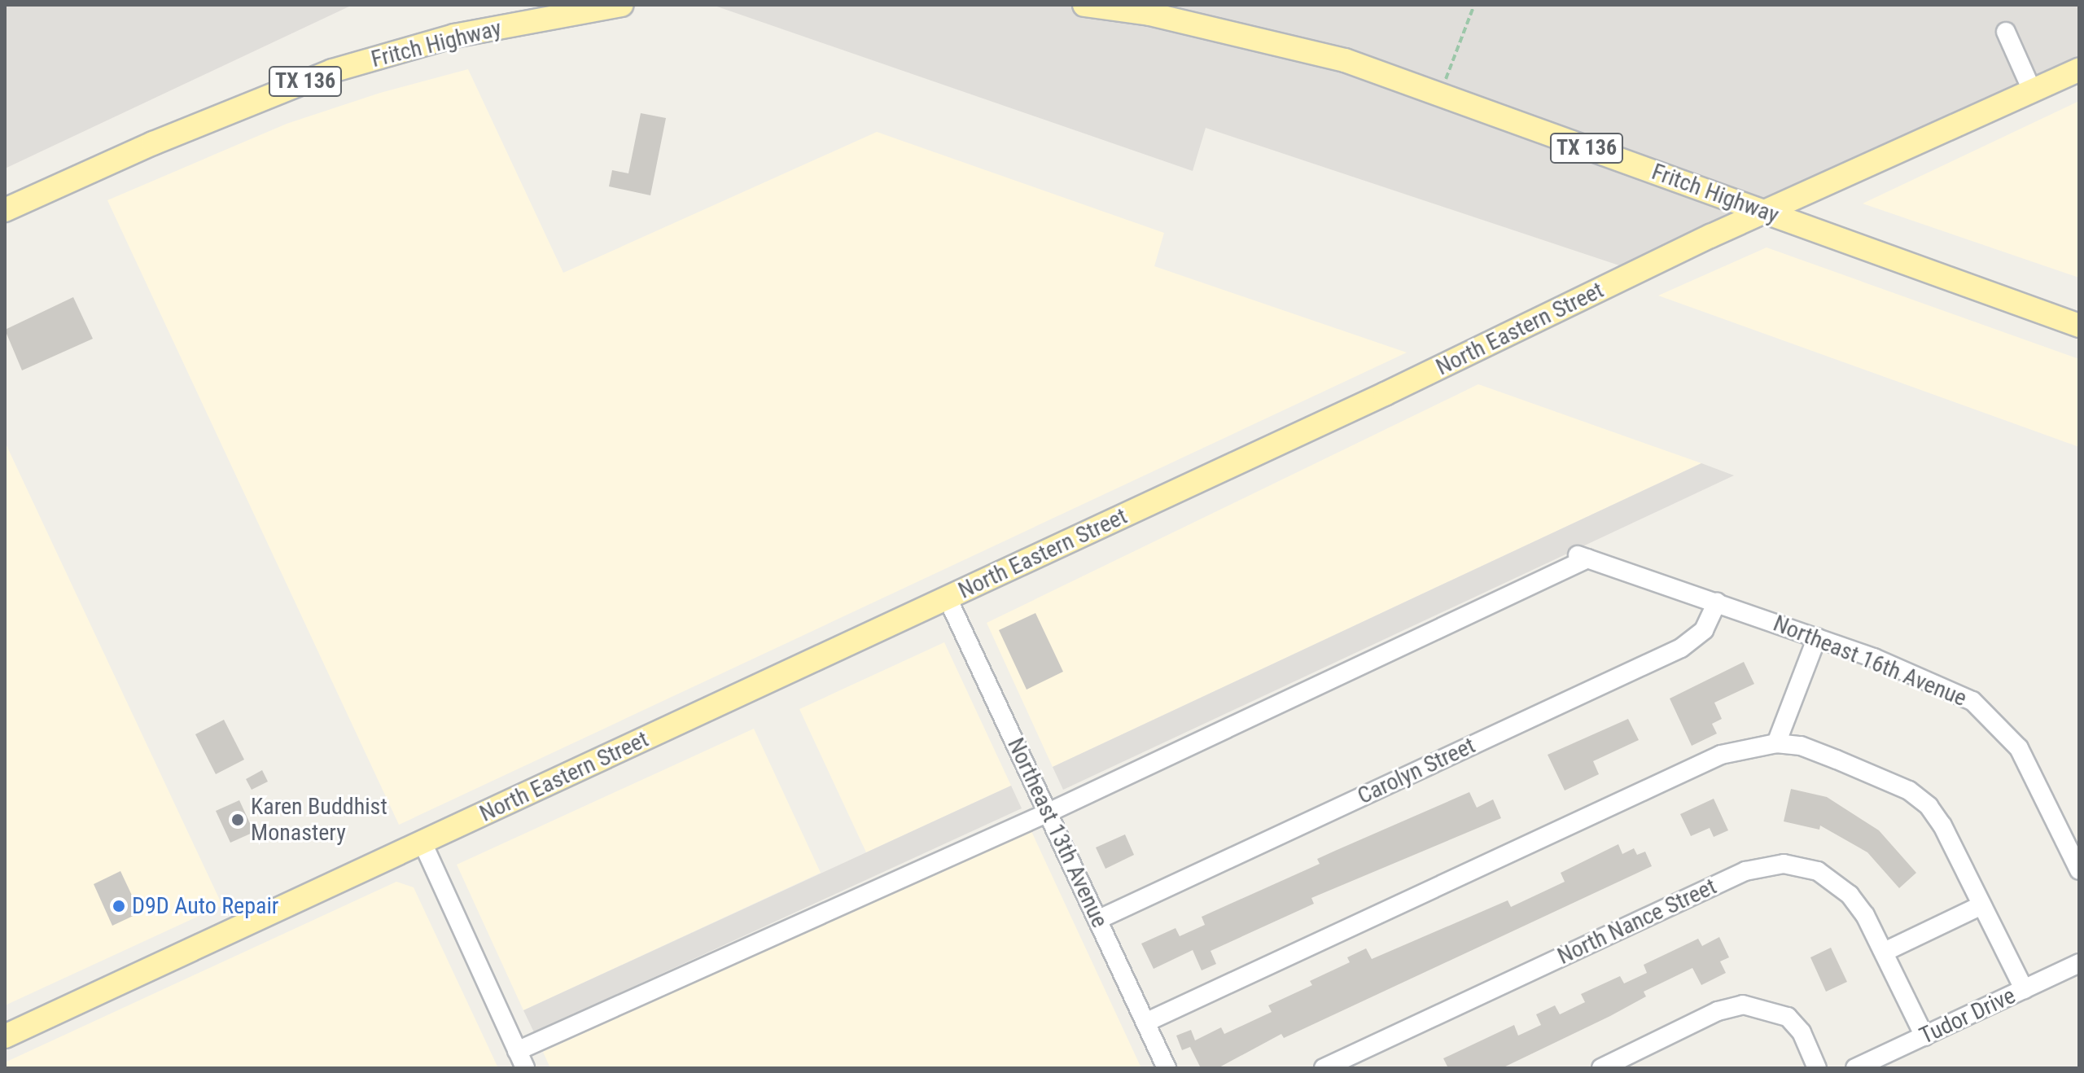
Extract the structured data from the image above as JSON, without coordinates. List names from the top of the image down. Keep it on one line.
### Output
{"streets":{"main road":["Fritch Highway","TX 136","North Eastern Street"],"street":["Northeast 16th Avenue","Carolyn Street","Northeast 13th Avenue","North Nance Street","Tudor Drive"]},"crossings":[["Fritch Highway","North Eastern Street"],["North Eastern Street","Northeast 13th Avenue"],["Northeast 16th Avenue","Carolyn Street"],["Northeast 16th Avenue","Northeast 13th Avenue"],["Carolyn Street","Northeast 13th Avenue"],["North Nance Street","Tudor Drive"]],"places":["Karen Buddhist Monastery","D9D Auto Repair"]}
